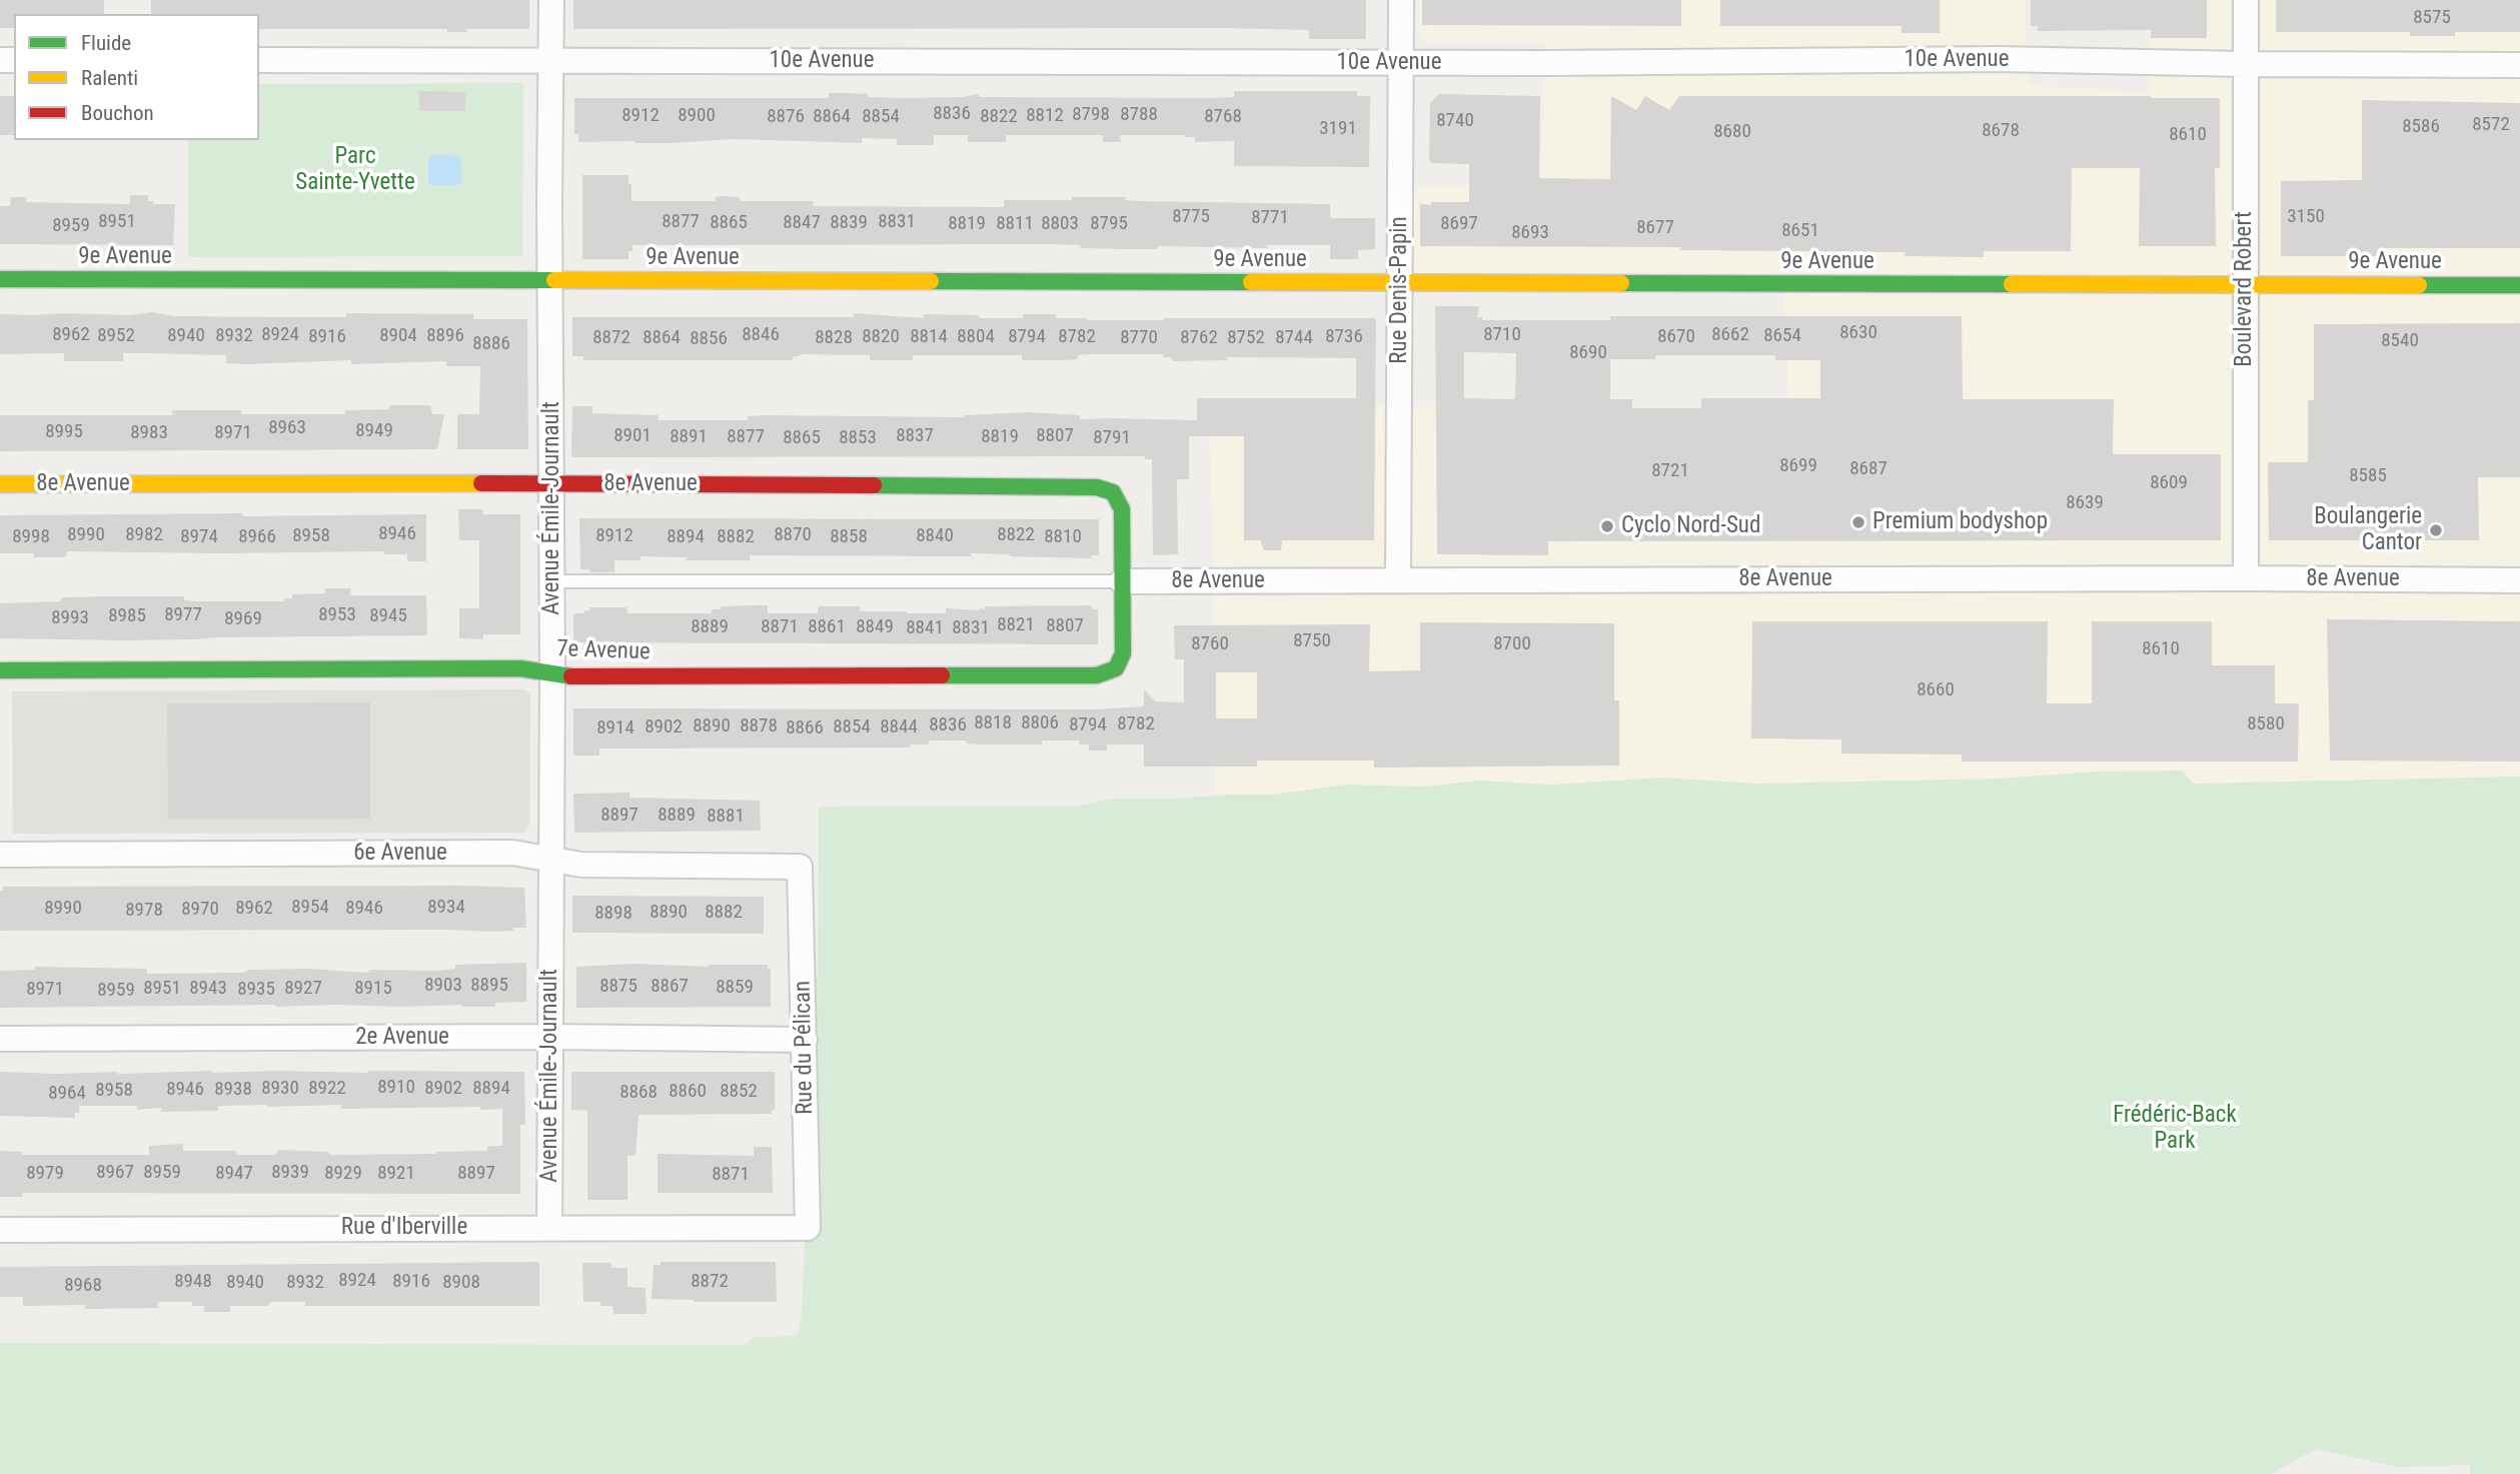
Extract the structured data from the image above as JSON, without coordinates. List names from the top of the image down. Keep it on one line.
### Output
{"streets":{"street":["10e Avenue","9e Avenue","Boulevard Robert","Rue Denis-Papin","8e Avenue","Avenue Émile-Journault","7e Avenue","6e Avenue","2e Avenue","Rue du Pélican","Rue d'Iberville"]},"crossings":[["10e Avenue","Boulevard Robert"],["10e Avenue","Rue Denis-Papin"],["10e Avenue","Avenue Émile-Journault"],["9e Avenue","Boulevard Robert"],["9e Avenue","Rue Denis-Papin"],["9e Avenue","Avenue Émile-Journault"],["Boulevard Robert","8e Avenue"],["Rue Denis-Papin","8e Avenue"],["8e Avenue","Avenue Émile-Journault"],["8e Avenue","7e Avenue"],["Avenue Émile-Journault","7e Avenue"],["Avenue Émile-Journault","6e Avenue"],["Avenue Émile-Journault","2e Avenue"],["Avenue Émile-Journault","Rue d'Iberville"],["6e Avenue","Rue du Pélican"],["2e Avenue","Rue du Pélican"],["Rue du Pélican","Rue d'Iberville"]],"parks":["Parc Sainte-Yvette","Frédéric-Back Park"],"places":["Premium bodyshop","Cyclo Nord-Sud","Boulangerie Cantor"],"house_numbers":["8575","8836","8798","8788","8912","8900","8812","8876","8864","8854","8822","8768","8740","8572","8586","3191","8678","8680","8610","8775","3150","8771","8951","8877","8831","8865","8847","8839","8819","8811","8803","8795","8697","8959","8677","8651","8693","8630","8962","8924","8846","8710","8662","8952","8940","8932","8904","8896","8654","8916","8820","8814","8804","8794","8782","8736","8670","8872","8864","8828","8770","8762","8752","8744","8856","8540","8886","8690","8963","8949","8995","8983","8971","8901","8837","8807","8891","8877","8819","8865","8853","8791","8699","8687","8721","8585","8609","8639","8946","8990","8982","8870","8822","8958","8912","8840","8998","8974","8966","8894","8882","8858","8810","8977","8953","8985","8945","8993","8969","8821","8807","8889","8871","8861","8849","8841","8831","8750","8760","8700","8610","8660","8818","8806","8782","8580","8836","8794","8890","8878","8902","8854","8844","8914","8866","8897","8889","8881","8954","8934","8990","8962","8946","8970","8978","8890","8882","8898","8903","8895","8875","8867","8859","8951","8943","8927","8915","8971","8935","8959","8910","8930","8922","8902","8894","8946","8938","8958","8860","8852","8868","8964","8967","8959","8939","8979","8947","8929","8921","8897","8871","8924","8948","8916","8872","8940","8932","8908","8968"],"legend":["Fluide","Ralenti","Bouchon"]}
